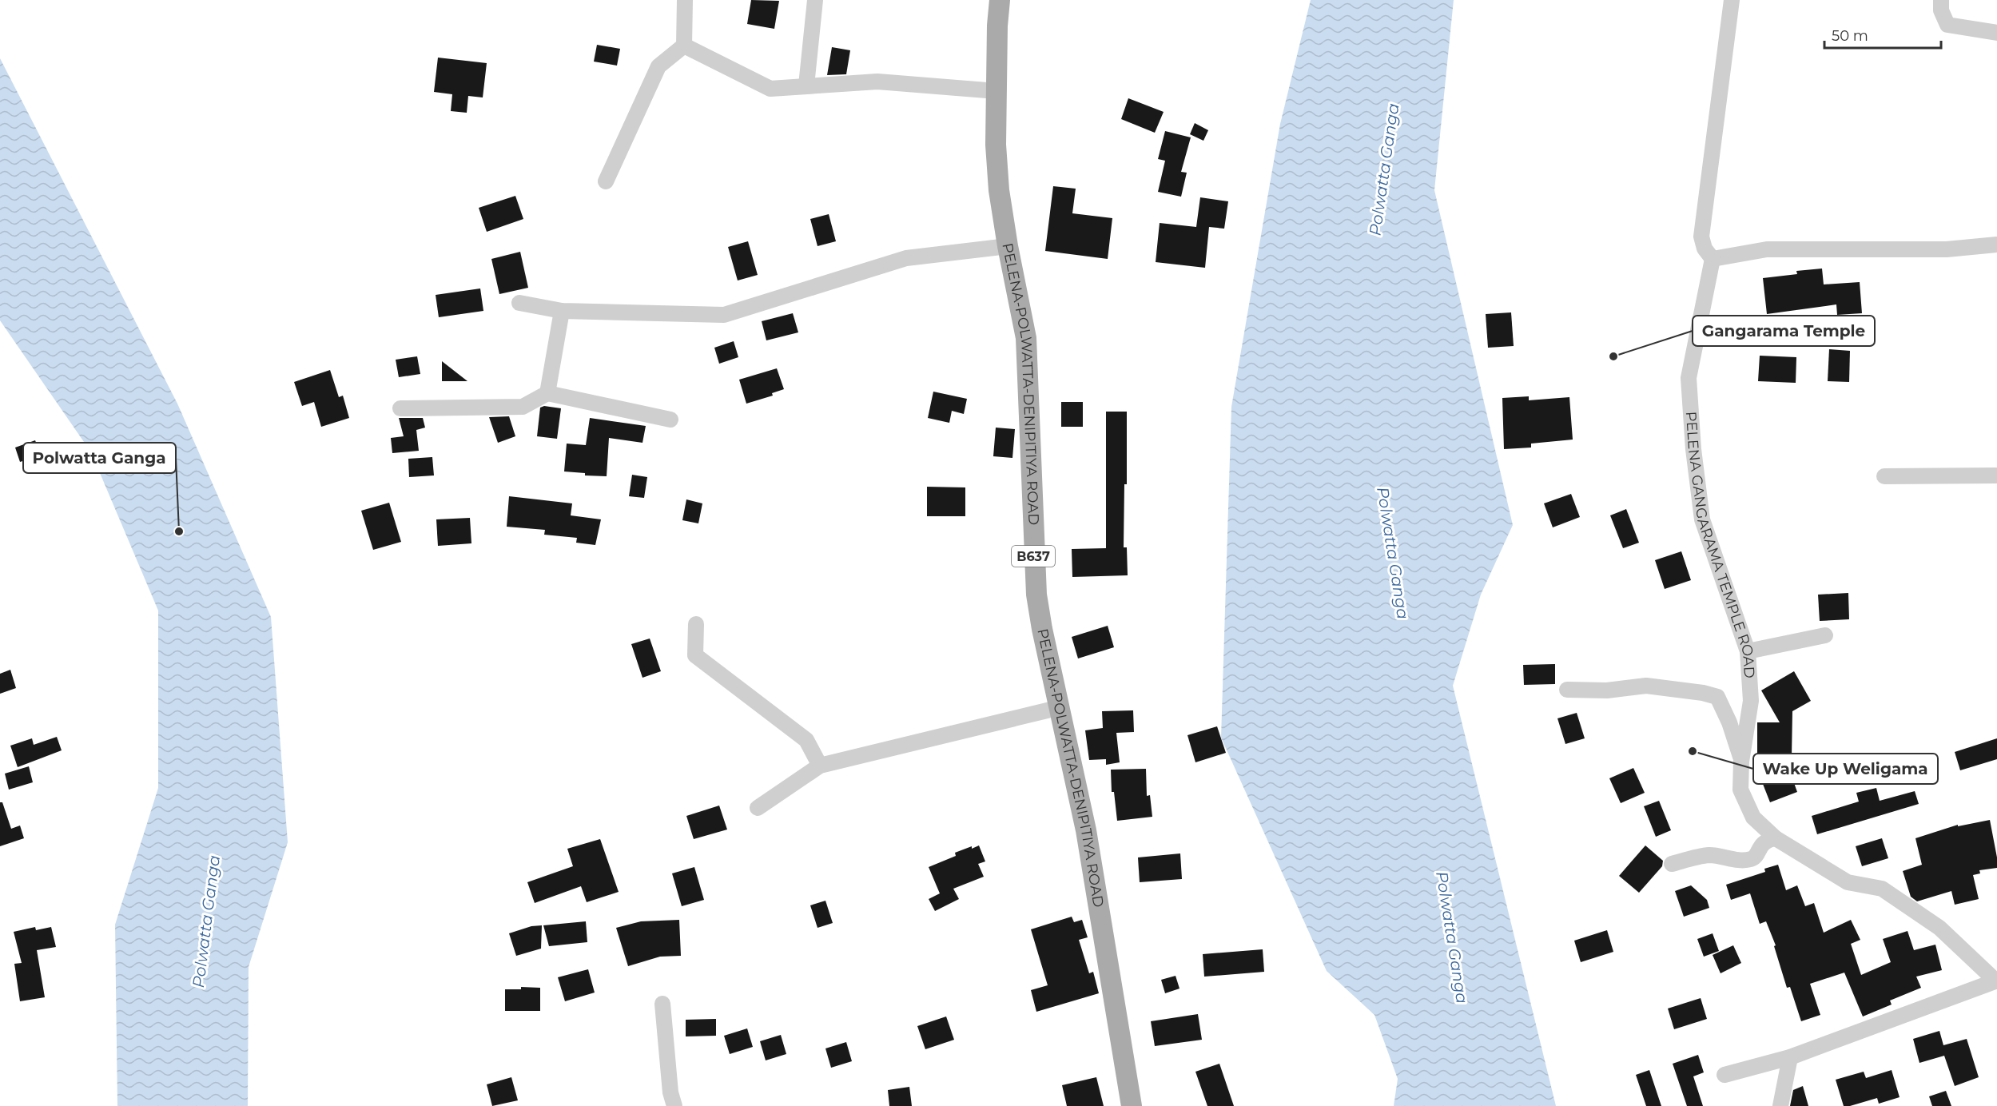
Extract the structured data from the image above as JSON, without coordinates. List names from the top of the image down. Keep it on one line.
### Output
{"streets":{"main road":["PELENA-POLWATTA-DENIPITIYA ROAD","B637"],"street":["PELENA GANGARAMA TEMPLE ROAD"]},"water":["Polwatta Ganga"],"places":["Gangarama Temple","Polwatta Ganga","Wake Up Weligama"],"scale_bar":"50 m"}
